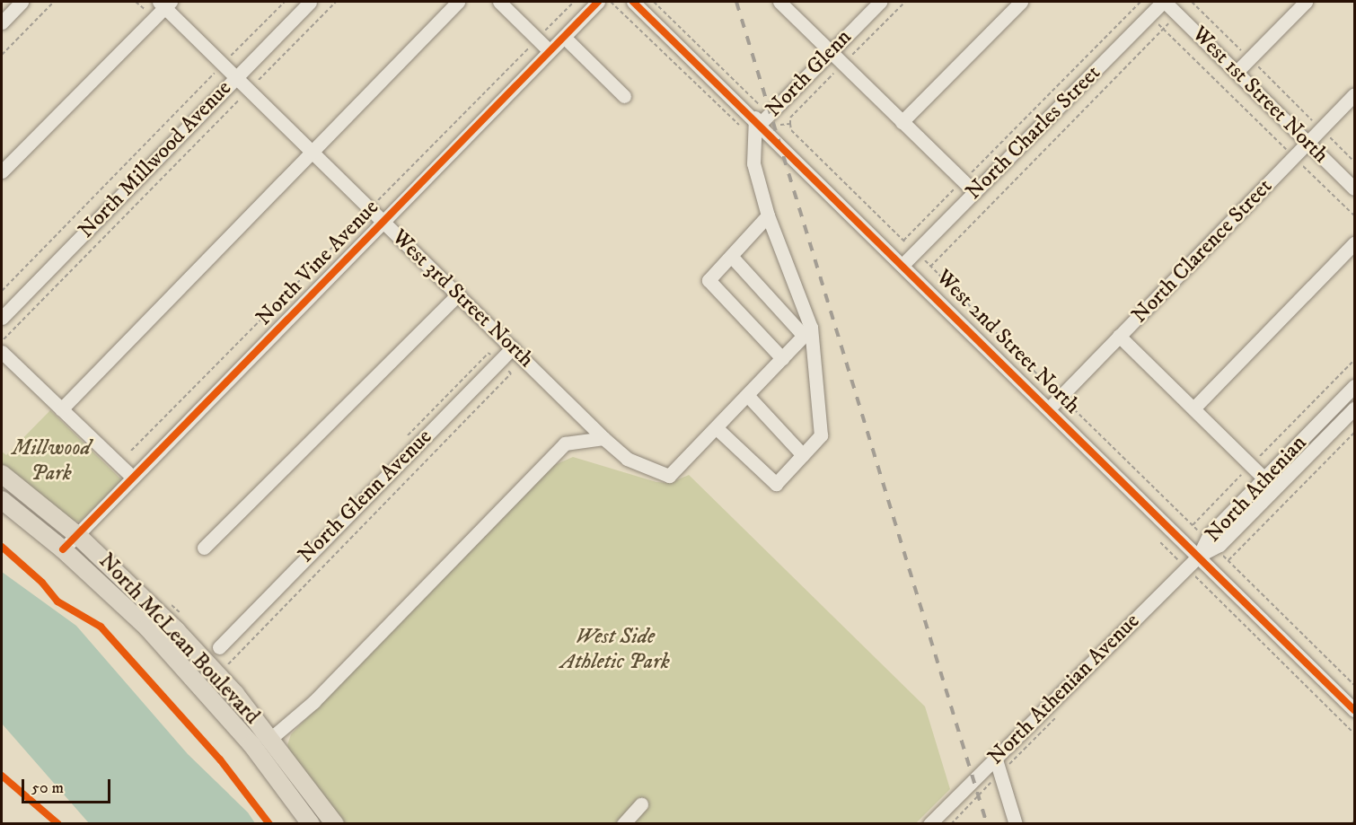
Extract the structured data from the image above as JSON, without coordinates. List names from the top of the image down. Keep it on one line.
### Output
{"streets":{"main road":["North McLean Boulevard"],"street":["North Glenn","West 1st Street North","North Charles Street","North Millwood Avenue","North Clarence Street","North Vine Avenue","West 3rd Street North","West 2nd Street North","North Athenian","North Glenn Avenue","North Athenian Avenue"]},"crossings":[["North Glenn","West 2nd Street North"],["West 1st Street North","North Charles Street"],["West 1st Street North","North Clarence Street"],["North Charles Street","West 2nd Street North"],["North Millwood Avenue","West 3rd Street North"],["North Clarence Street","West 2nd Street North"],["North Vine Avenue","West 3rd Street North"],["North Vine Avenue","North McLean Boulevard"],["West 3rd Street North","North Glenn Avenue"],["West 2nd Street North","North Athenian"],["West 2nd Street North","North Athenian Avenue"],["North Athenian","North Athenian Avenue"]],"parks":["Millwood Park","West Side Athletic Park"],"scale_bar":"50 m"}
